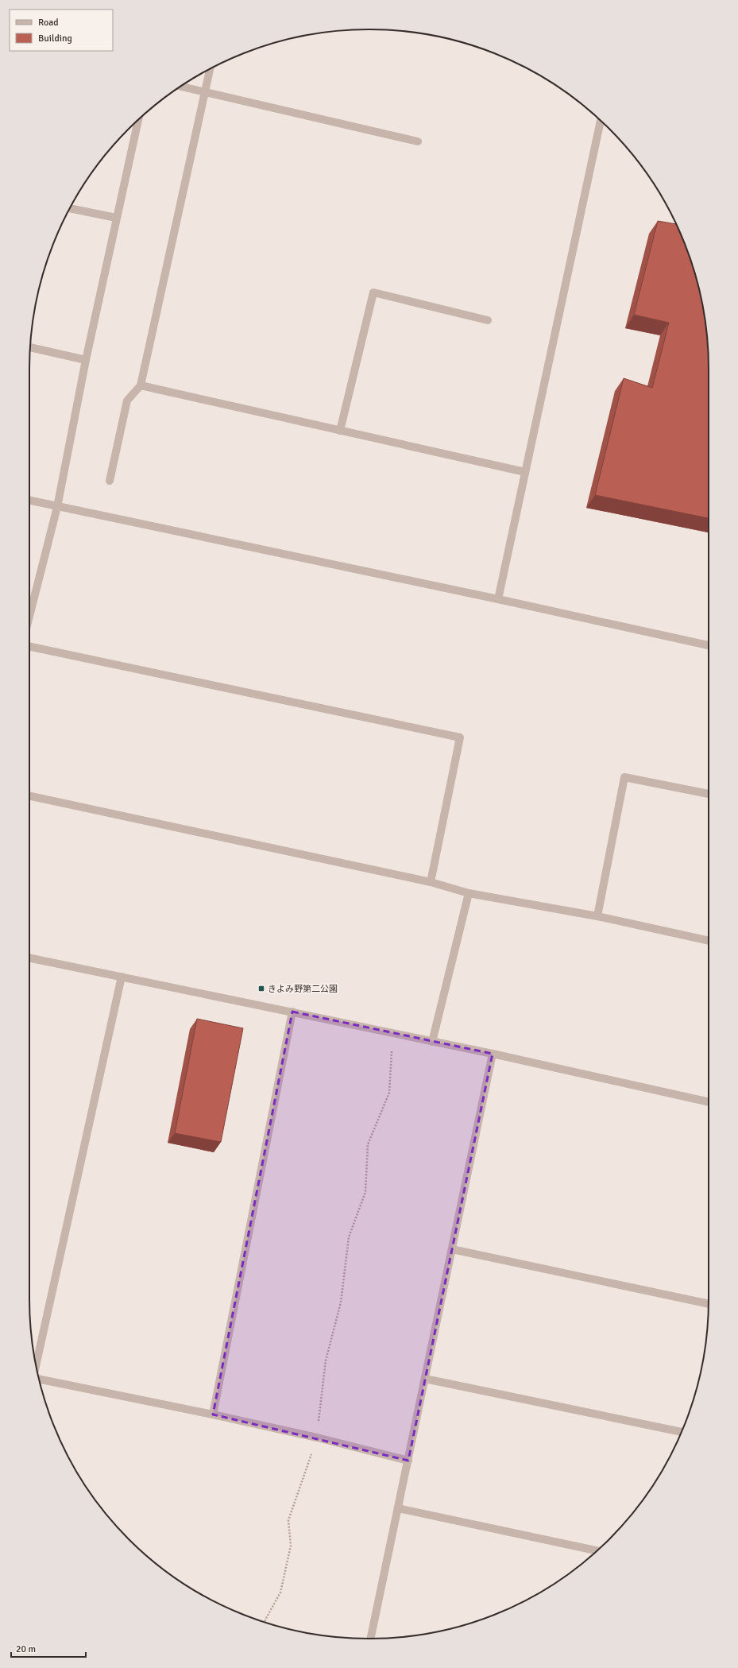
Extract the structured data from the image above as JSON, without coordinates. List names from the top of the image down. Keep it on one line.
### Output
{"places":{"transit":["きよみ野第二公園"]},"legend":["Road","Building"],"scale_bar":"20 m"}
